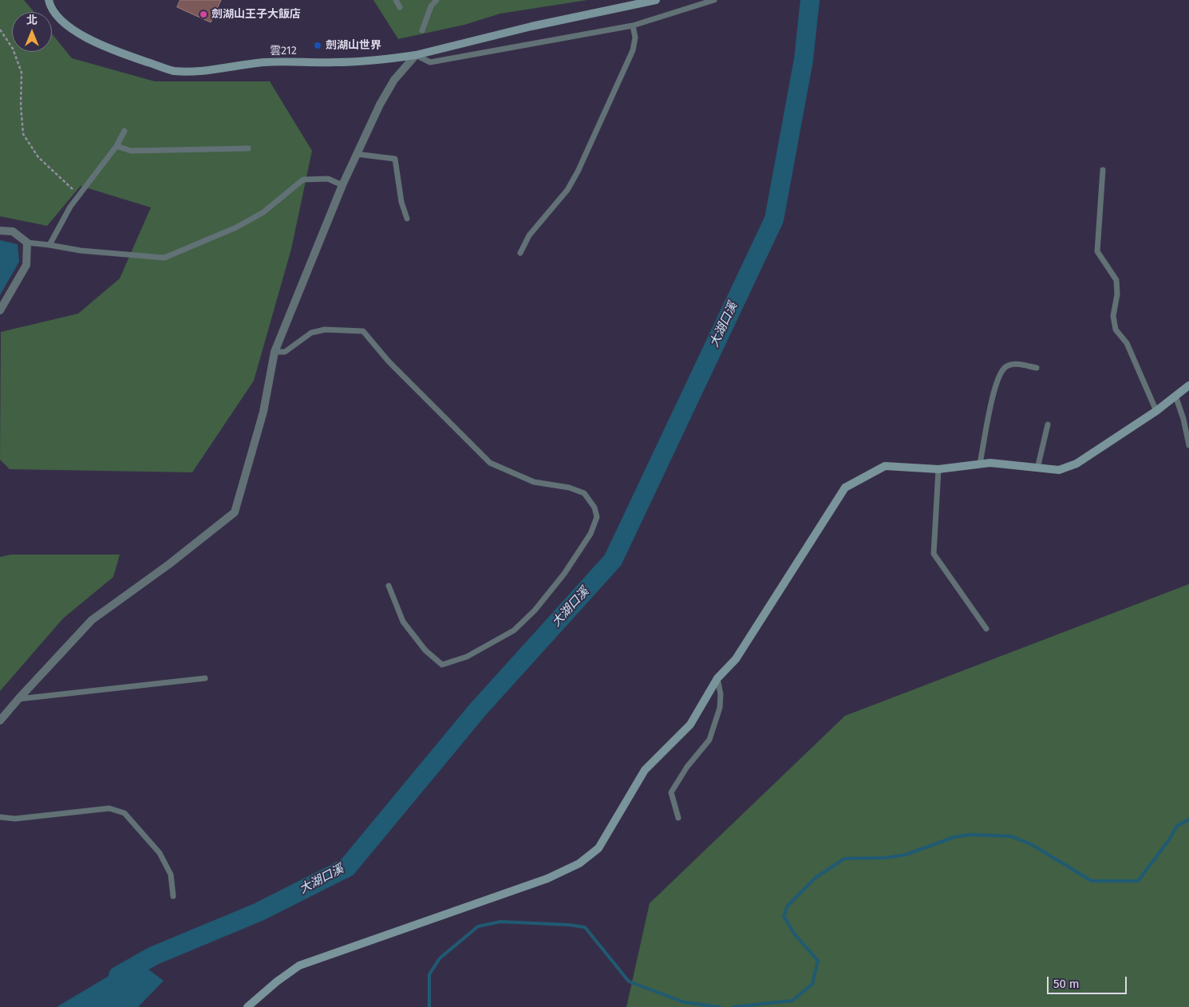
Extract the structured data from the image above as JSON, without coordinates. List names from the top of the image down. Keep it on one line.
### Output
{"streets":{"street":["雲212"]},"water":["大湖口溪"],"places":["劍湖山王子大飯店","劍湖山世界"],"scale_bar":"50 m","north":"top"}
